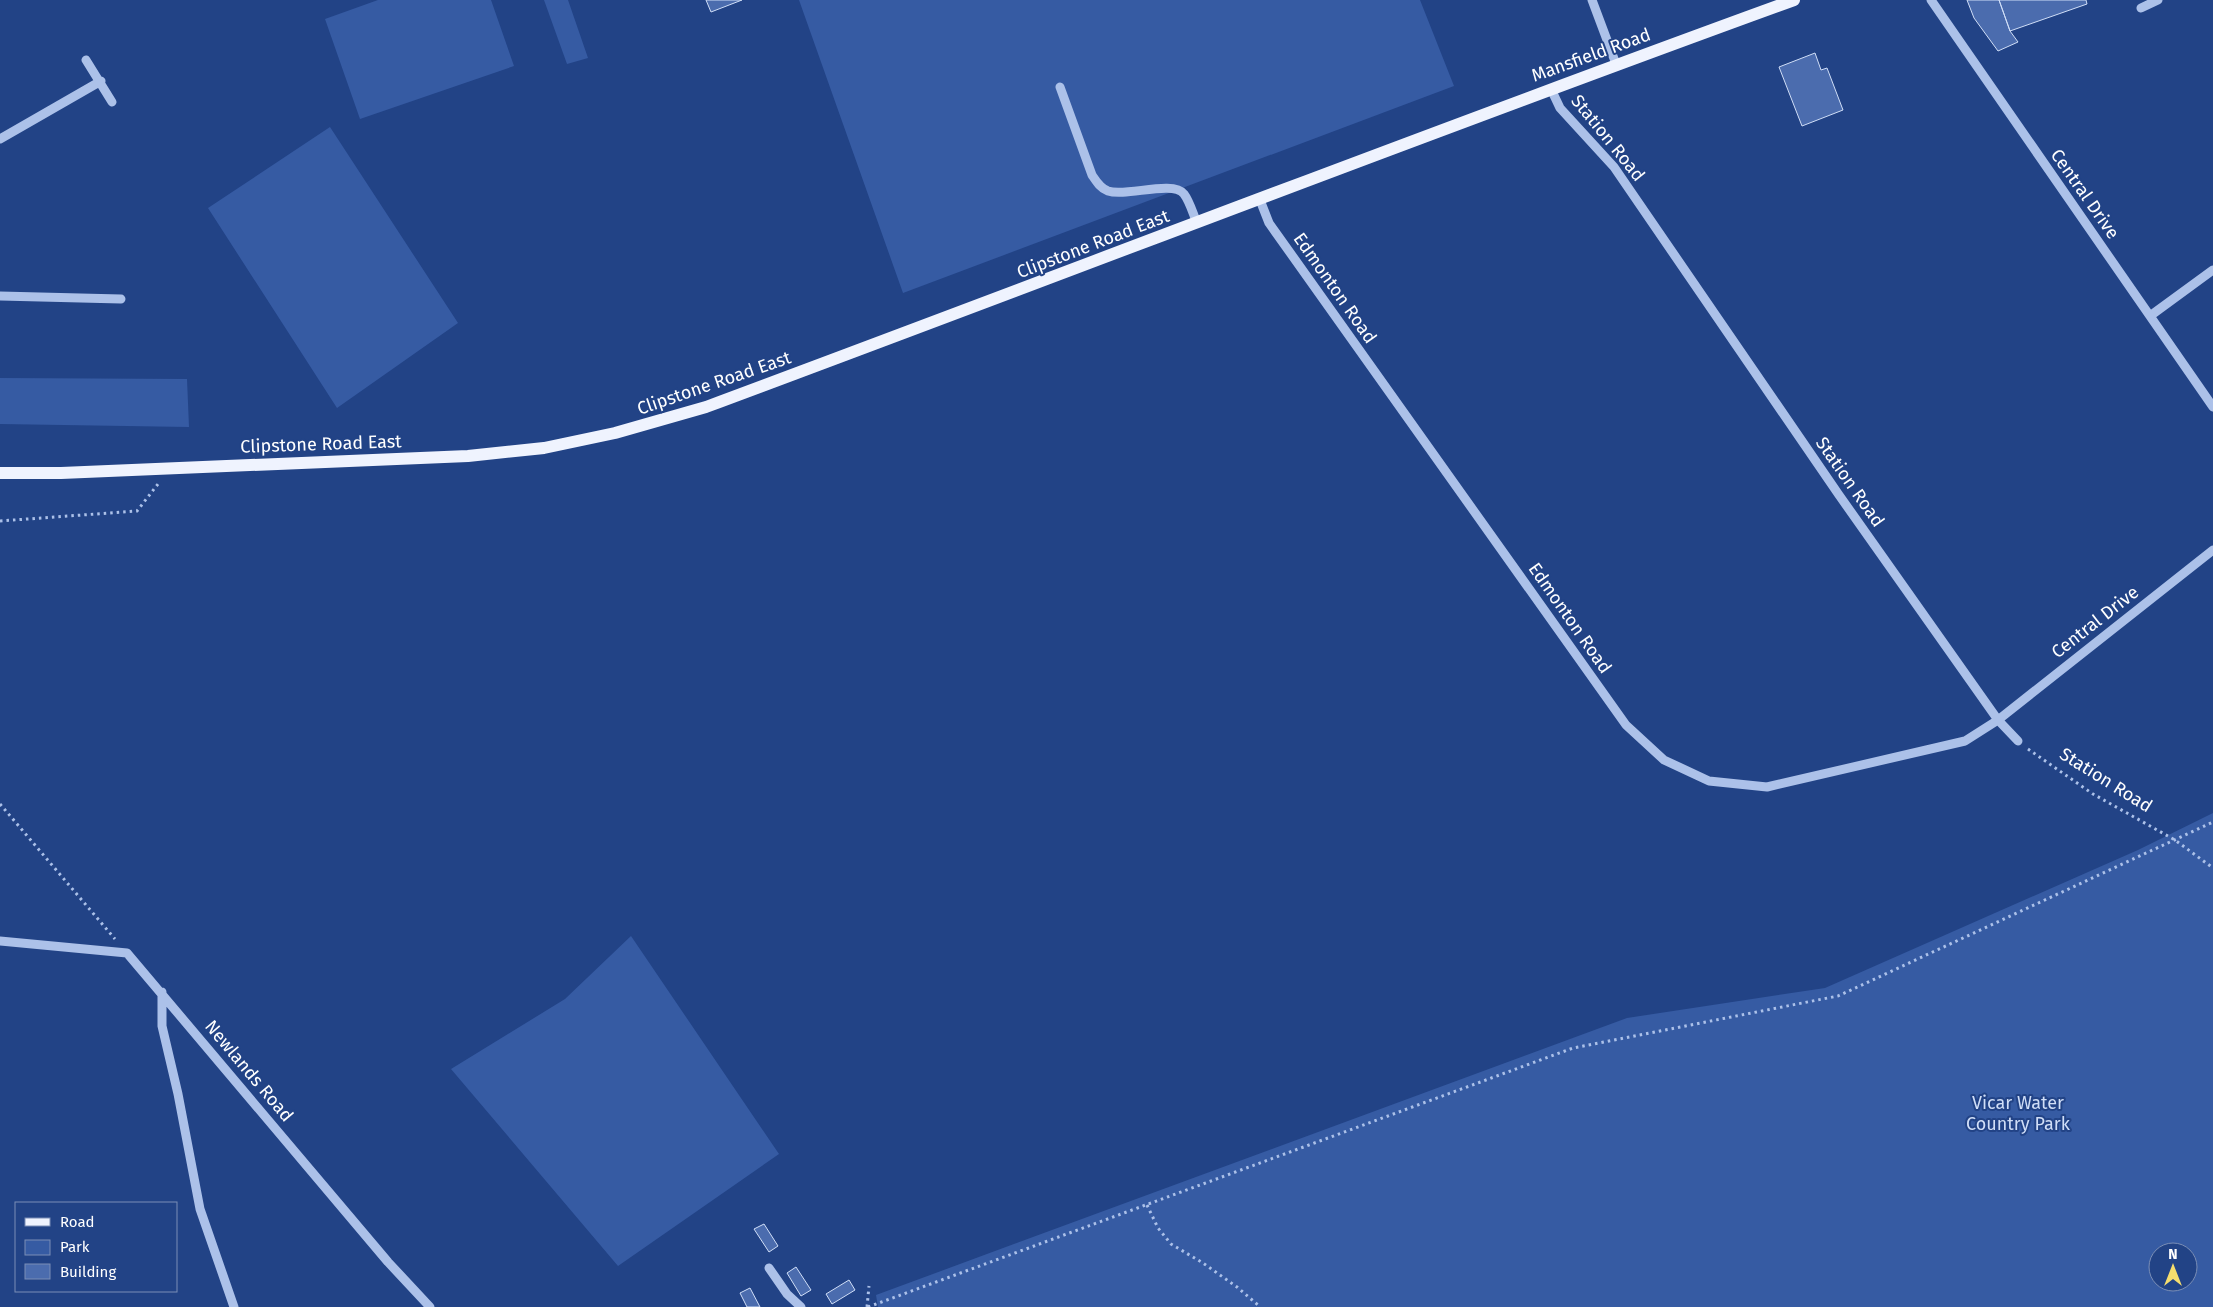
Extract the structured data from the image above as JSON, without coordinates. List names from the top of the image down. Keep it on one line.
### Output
{"streets":{"main road":["Mansfield Road","Clipstone Road East"],"street":["Station Road","Central Drive","Edmonton Road","Newlands Road"]},"crossings":[["Mansfield Road","Station Road"],["Mansfield Road","Clipstone Road East"],["Station Road","Central Drive"],["Station Road","Edmonton Road"],["Central Drive","Edmonton Road"],["Clipstone Road East","Edmonton Road"]],"parks":["Vicar Water Country Park"],"legend":["Road","Park","Building"],"north":"top"}
